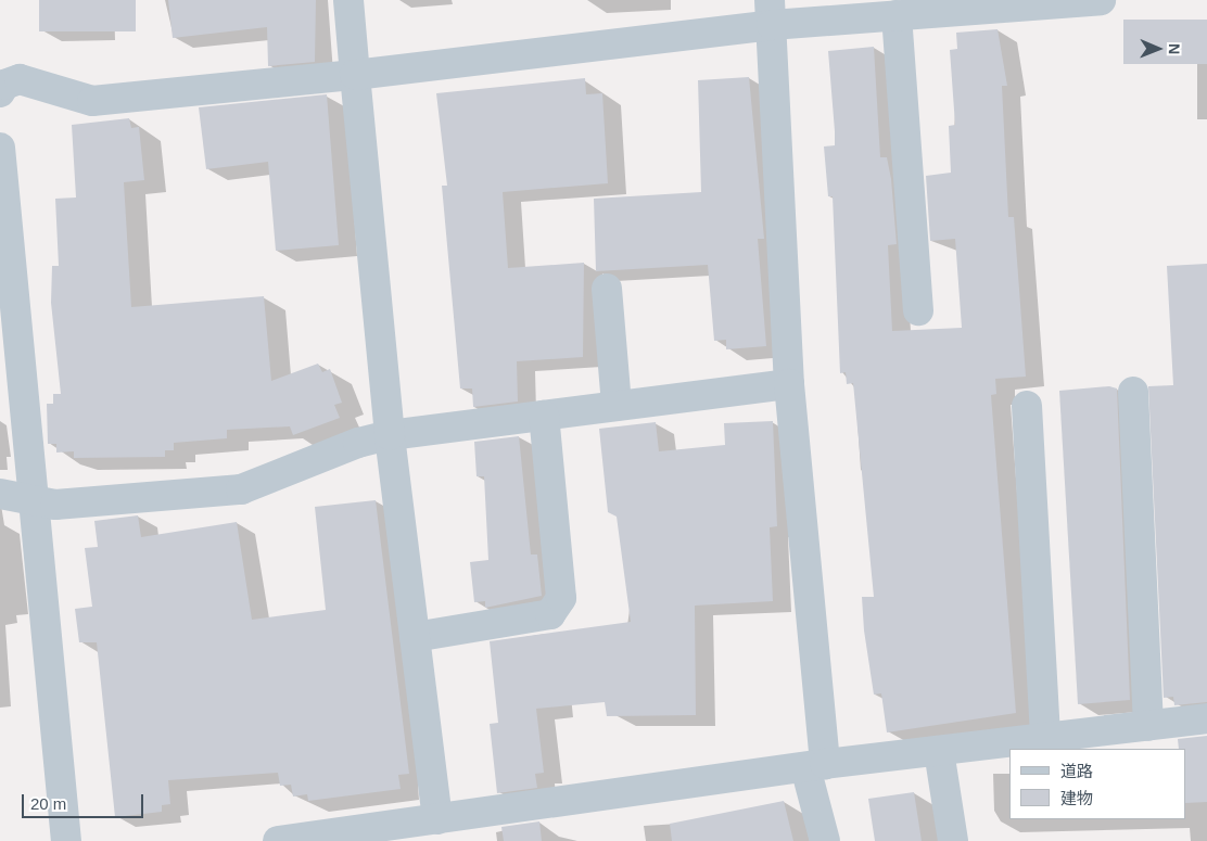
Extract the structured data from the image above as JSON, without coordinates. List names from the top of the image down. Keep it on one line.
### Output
{"legend":["道路","建物"],"scale_bar":"20 m","north":"right"}
